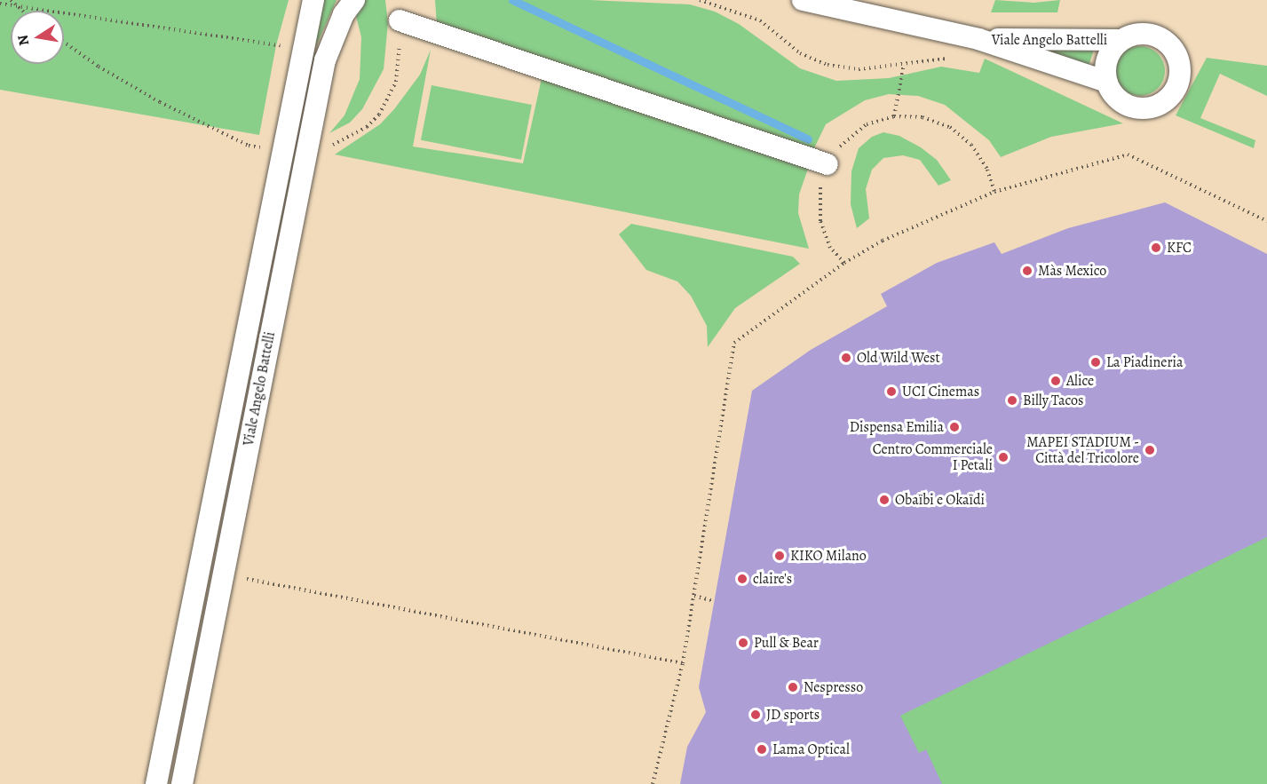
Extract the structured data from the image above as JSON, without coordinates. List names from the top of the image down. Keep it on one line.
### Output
{"streets":{"street":["Viale Angelo Battelli"]},"places":["KFC","Màs Mexico","Old Wild West","La Piadineria","Alice","UCI Cinemas","Billy Tacos","Dispensa Emilia","MAPEI STADIUM - Città del Tricolore","Centro Commerciale I Petali","Obaïbi e Okaïdi","KIKO Milano","claire's","Pull & Bear","Nespresso","JD sports","Lama Optical"],"north":"left"}
